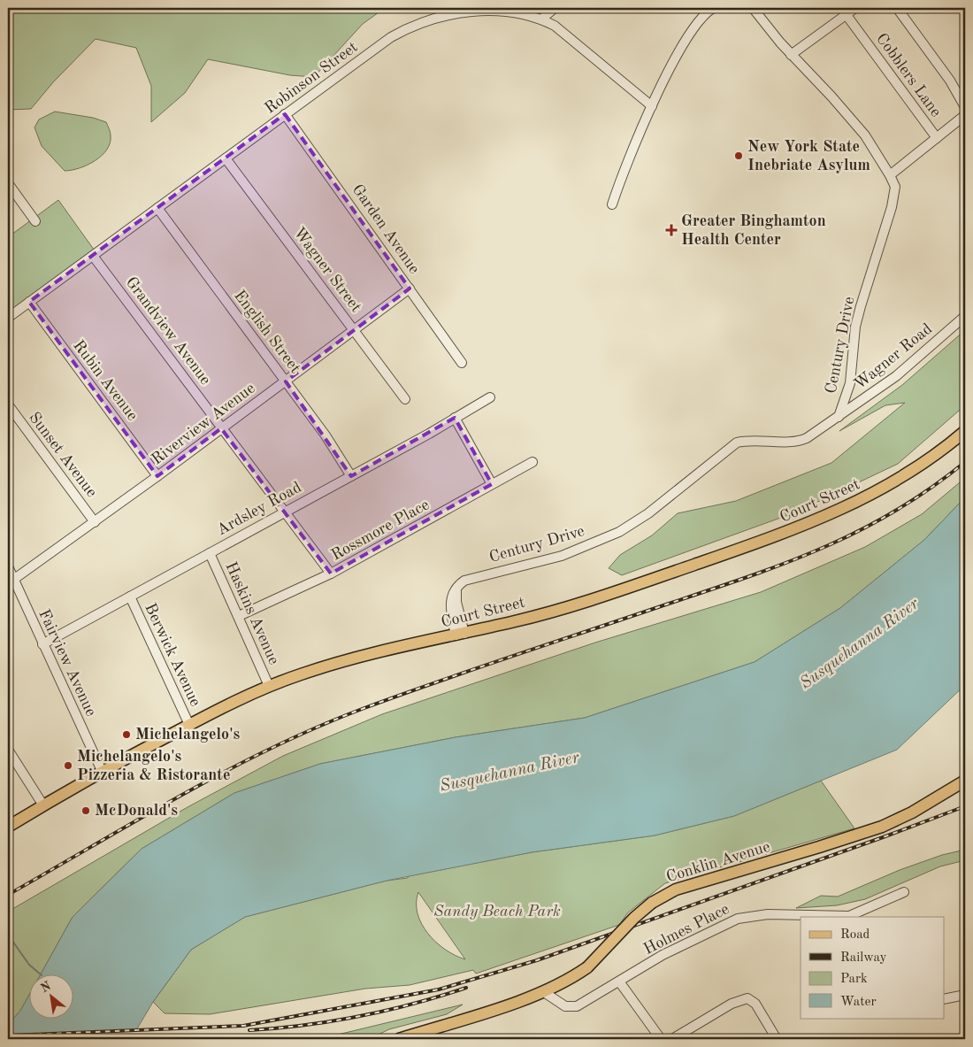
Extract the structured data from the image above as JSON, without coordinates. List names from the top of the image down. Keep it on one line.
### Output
{"streets":{"main road":["Court Street","Conklin Avenue"],"street":["Cobblers Lane","Robinson Street","Garden Avenue","Wagner Street","Grandview Avenue","English Street","Century Drive","Wagner Road","Rubin Avenue","Riverview Avenue","Sunset Avenue","Ardsley Road","Rossmore Place","Haskins Avenue","Berwick Avenue","Fairview Avenue","Holmes Place"]},"crossings":[["Robinson Street","Garden Avenue"],["Robinson Street","Wagner Street"],["Robinson Street","Grandview Avenue"],["Robinson Street","English Street"],["Robinson Street","Rubin Avenue"],["Garden Avenue","Riverview Avenue"],["Wagner Street","Riverview Avenue"],["Grandview Avenue","Riverview Avenue"],["Grandview Avenue","Ardsley Road"],["Grandview Avenue","Rossmore Place"],["English Street","Riverview Avenue"],["English Street","Ardsley Road"],["Century Drive","Wagner Road"],["Century Drive","Court Street"],["Rubin Avenue","Riverview Avenue"],["Riverview Avenue","Sunset Avenue"],["Riverview Avenue","Fairview Avenue"],["Court Street","Haskins Avenue"],["Court Street","Berwick Avenue"],["Court Street","Fairview Avenue"],["Ardsley Road","Haskins Avenue"],["Ardsley Road","Berwick Avenue"],["Ardsley Road","Fairview Avenue"],["Rossmore Place","Haskins Avenue"],["Conklin Avenue","Holmes Place"]],"water":["Susquehanna River"],"parks":["Sandy Beach Park"],"places":{"other":["New York State Inebriate Asylum","Michelangelo's","Michelangelo's Pizzeria & Ristorante","McDonald's"],"health":["Greater Binghamton Health Center"]},"legend":["Road","Railway","Park","Water"],"north":"top left"}
